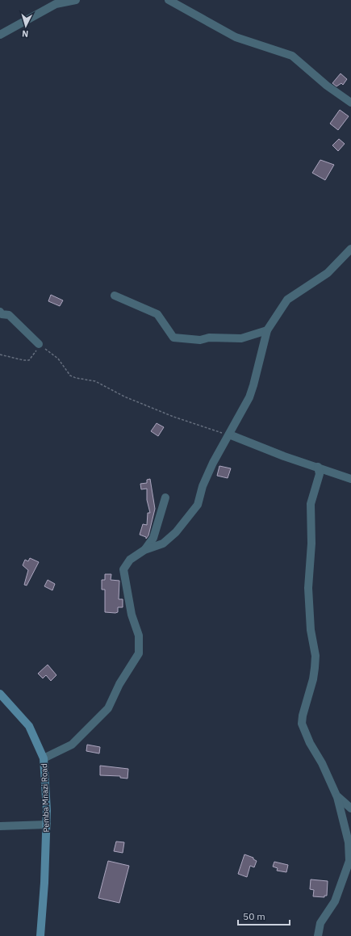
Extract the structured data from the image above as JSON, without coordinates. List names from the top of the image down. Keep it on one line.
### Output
{"streets":{"main road":["Pemba Mnazi Road"]},"scale_bar":"50 m","north":"bottom"}
